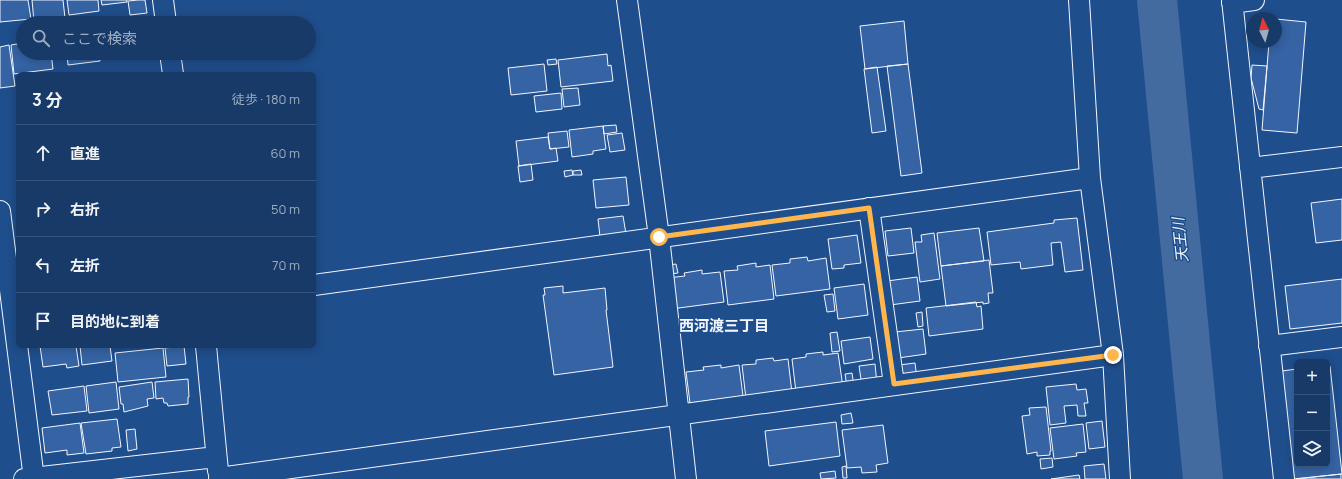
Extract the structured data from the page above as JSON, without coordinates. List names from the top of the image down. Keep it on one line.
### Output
{"districts":["西河渡三丁目"],"water":["天王川"],"north":"top","page":{"search":"ここで検索","heading":["3 分","徒歩 · 180 m"],"list":[["直進","60 m"],["右折","50 m"],["左折","70 m"],"目的地に到着"],"map_buttons":["+","−"]}}
